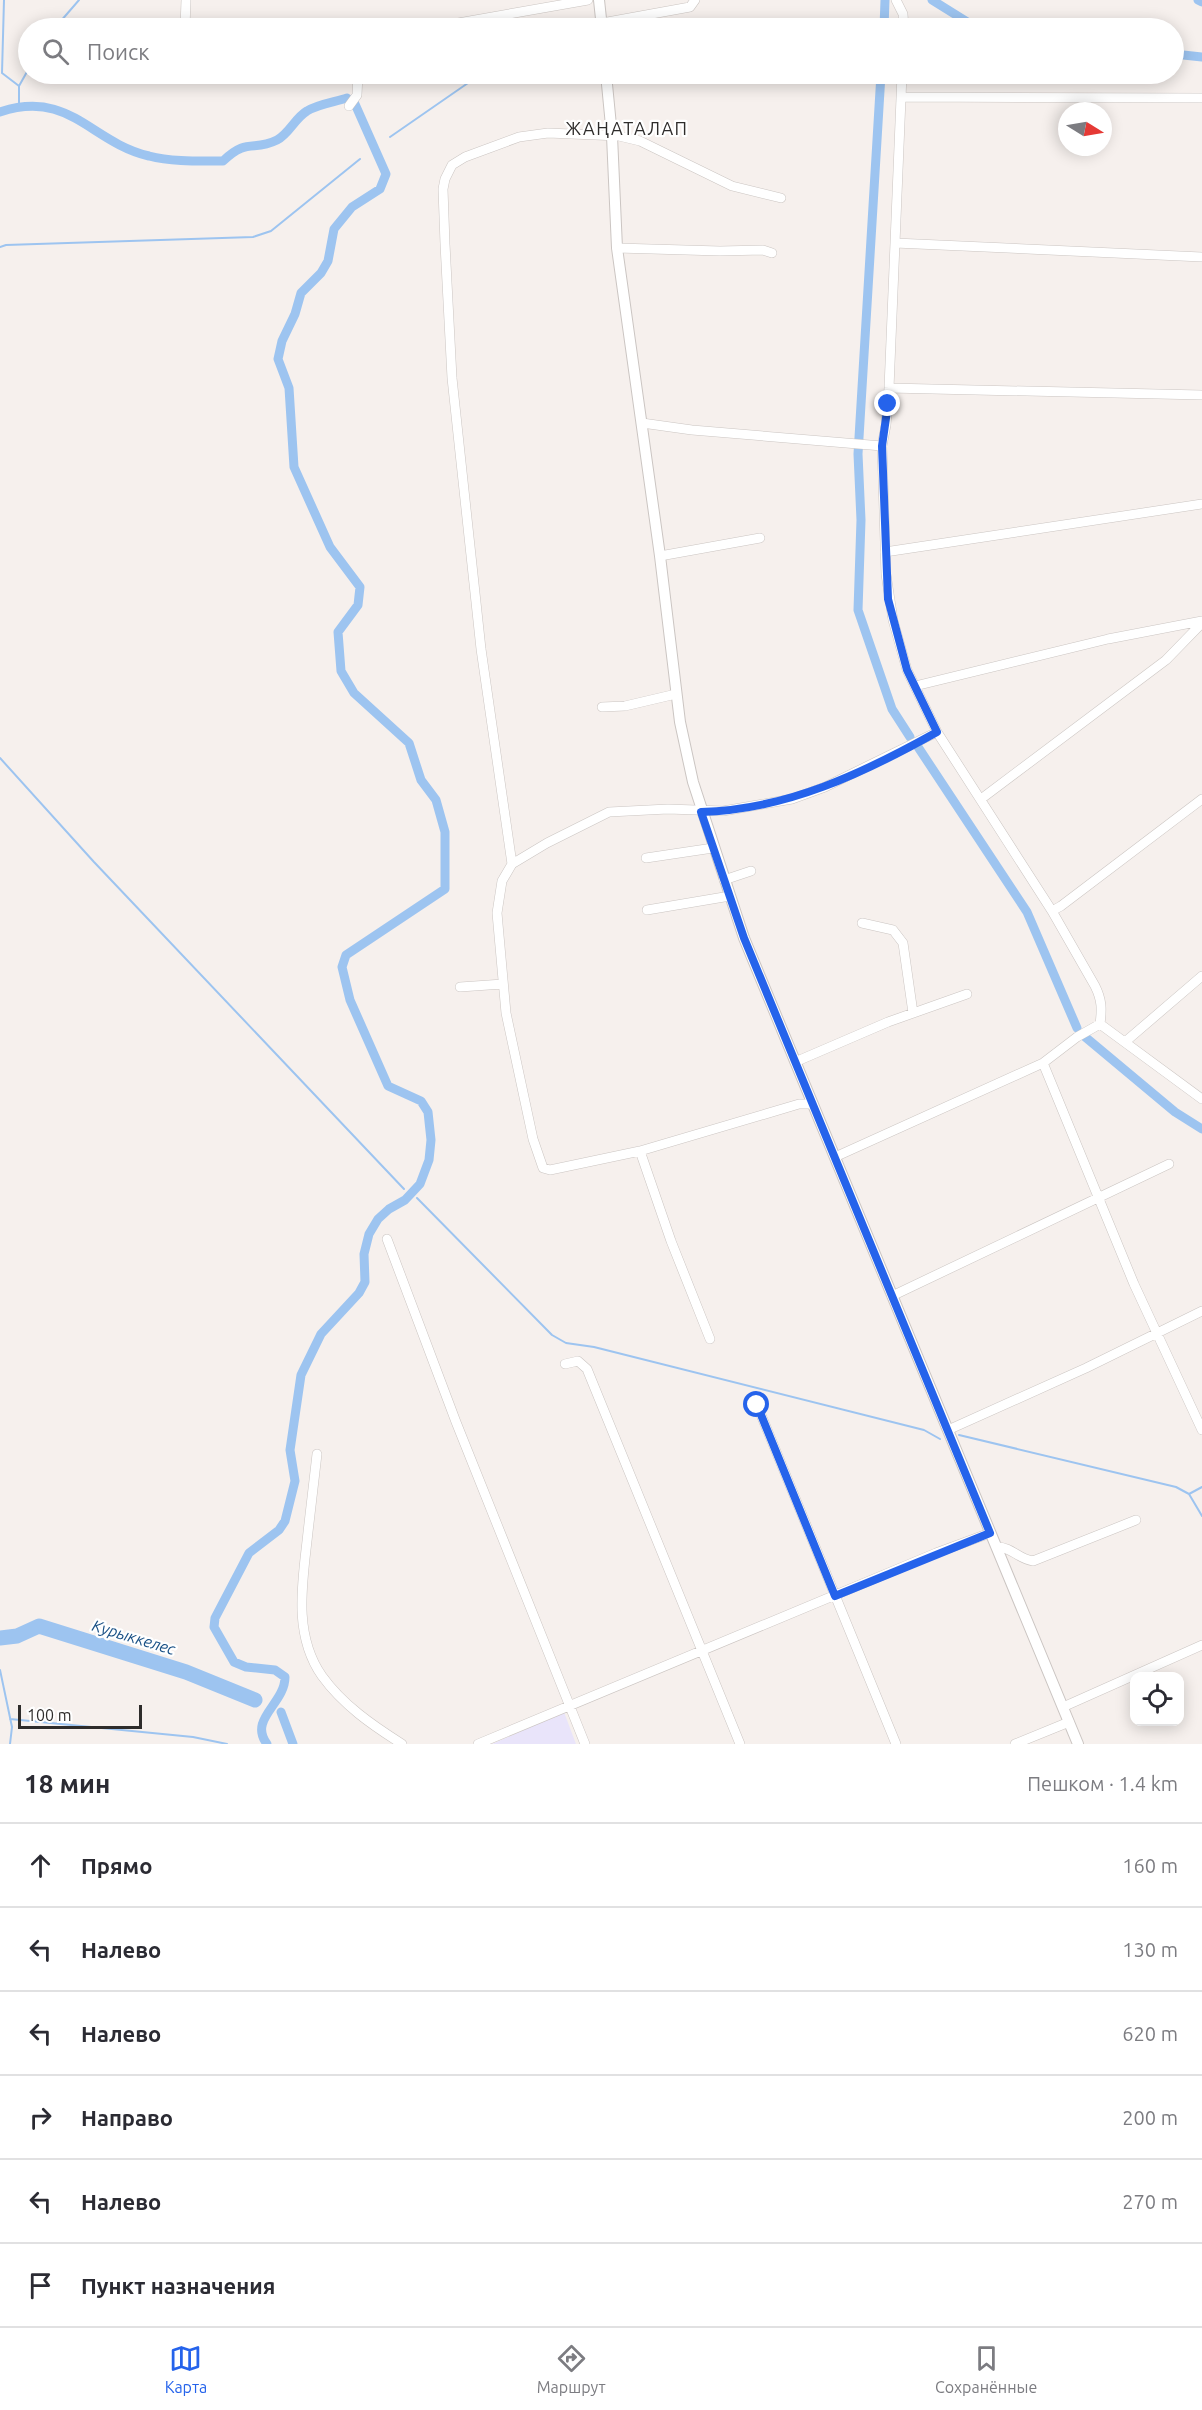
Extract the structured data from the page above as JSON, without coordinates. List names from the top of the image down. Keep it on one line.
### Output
{"districts":["ЖАҢАТАЛАП"],"water":["Курыккелес"],"scale_bar":"100 m","north":"right","page":{"search":"Поиск","scale":"100 m","heading":["18 мин","Пешком · 1.4 km"],"list":[["Прямо","160 m"],["Налево","130 m"],["Налево","620 m"],["Направо","200 m"],["Налево","270 m"],"Пункт назначения"],"nav":["Карта","Маршрут","Сохранённые"]}}
